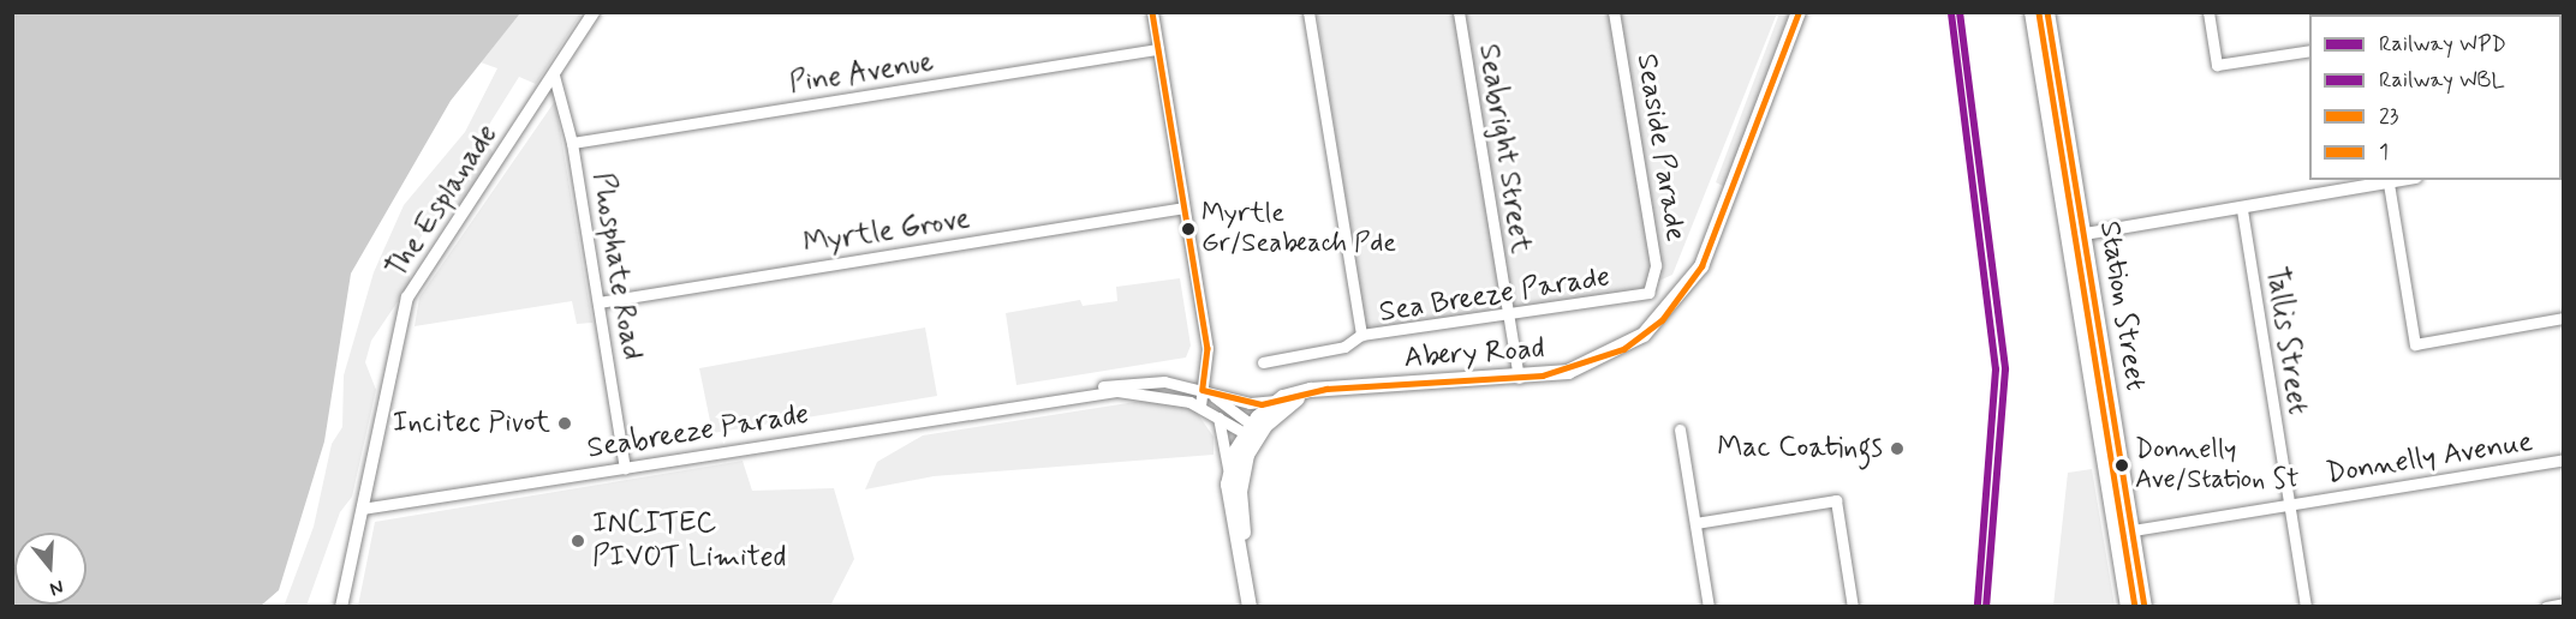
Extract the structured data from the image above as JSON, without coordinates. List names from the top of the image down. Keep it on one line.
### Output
{"streets":{"main road":["Station Street","Abery Road"],"street":["Pine Avenue","Seaside Parade","Seabright Street","The Esplanade","Myrtle Grove","Phosphate Road","Sea Breeze Parade","Tallis Street","Seabreeze Parade","Donnelly Avenue"]},"crossings":[["Pine Avenue","Phosphate Road"],["Seaside Parade","Sea Breeze Parade"],["Seabright Street","Sea Breeze Parade"],["Seabright Street","Abery Road"],["The Esplanade","Phosphate Road"],["The Esplanade","Seabreeze Parade"],["Myrtle Grove","Phosphate Road"],["Phosphate Road","Seabreeze Parade"],["Station Street","Donnelly Avenue"],["Tallis Street","Donnelly Avenue"],["Abery Road","Seabreeze Parade"]],"places":["Myrtle Gr/Seabeach Pde","Incitec Pivot","Mac Coatings","Donnelly Ave/Station St","INCITEC PIVOT Limited"],"lines":["rail line WPD","transit line 23","rail line WBL","transit line 1"],"legend":["Railway WPD","Railway WBL","23","1"],"north":"bottom"}
